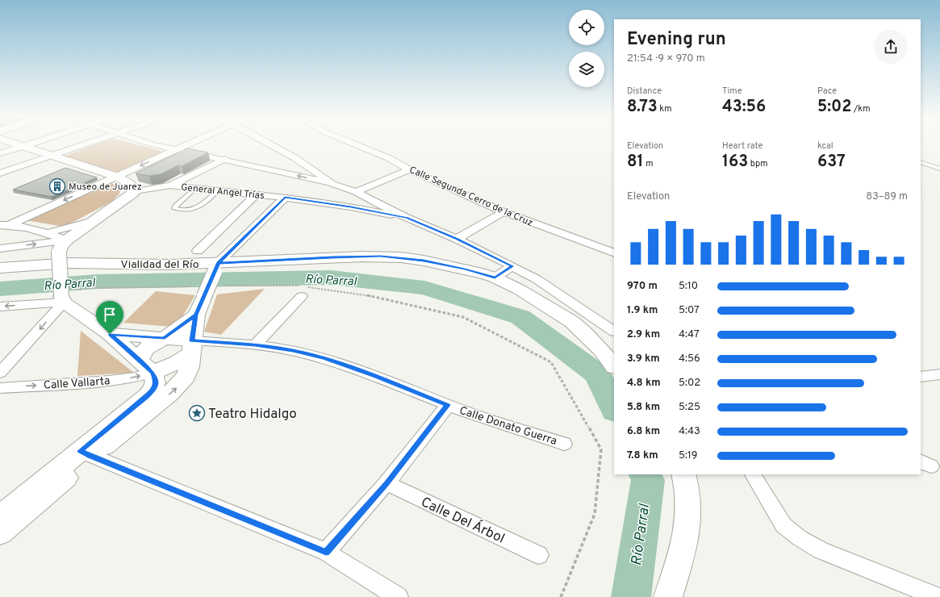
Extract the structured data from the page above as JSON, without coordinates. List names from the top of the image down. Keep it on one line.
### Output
{"streets":{"main road":["Vialidad del Río"],"street":["General Angel Trías","Calle Segunda Cerro de la Cruz","Calle Vallarta","Calle Donato Guerra","Calle Del Árbol"]},"water":["Río Parral"],"places":{"building":["Museo de Juarez"],"place":["Teatro Hidalgo"]},"page":{"heading":["Evening run","21:54 · 9 × 970 m"],"stats":[["Distance","8.73 km"],["Time","43:56"],["Pace","5:02 /km"],["Elevation","81 m"],["Heart rate","163 bpm"],["kcal","637"]],"chart":["Elevation","83–89 m"],"list":[{"name":"970 m","note":"5:10"},{"name":"1.9 km","note":"5:07"},{"name":"2.9 km","note":"4:47"},{"name":"3.9 km","note":"4:56"},{"name":"4.8 km","note":"5:02"},{"name":"5.8 km","note":"5:25"},{"name":"6.8 km","note":"4:43"},{"name":"7.8 km","note":"5:19"}]}}
